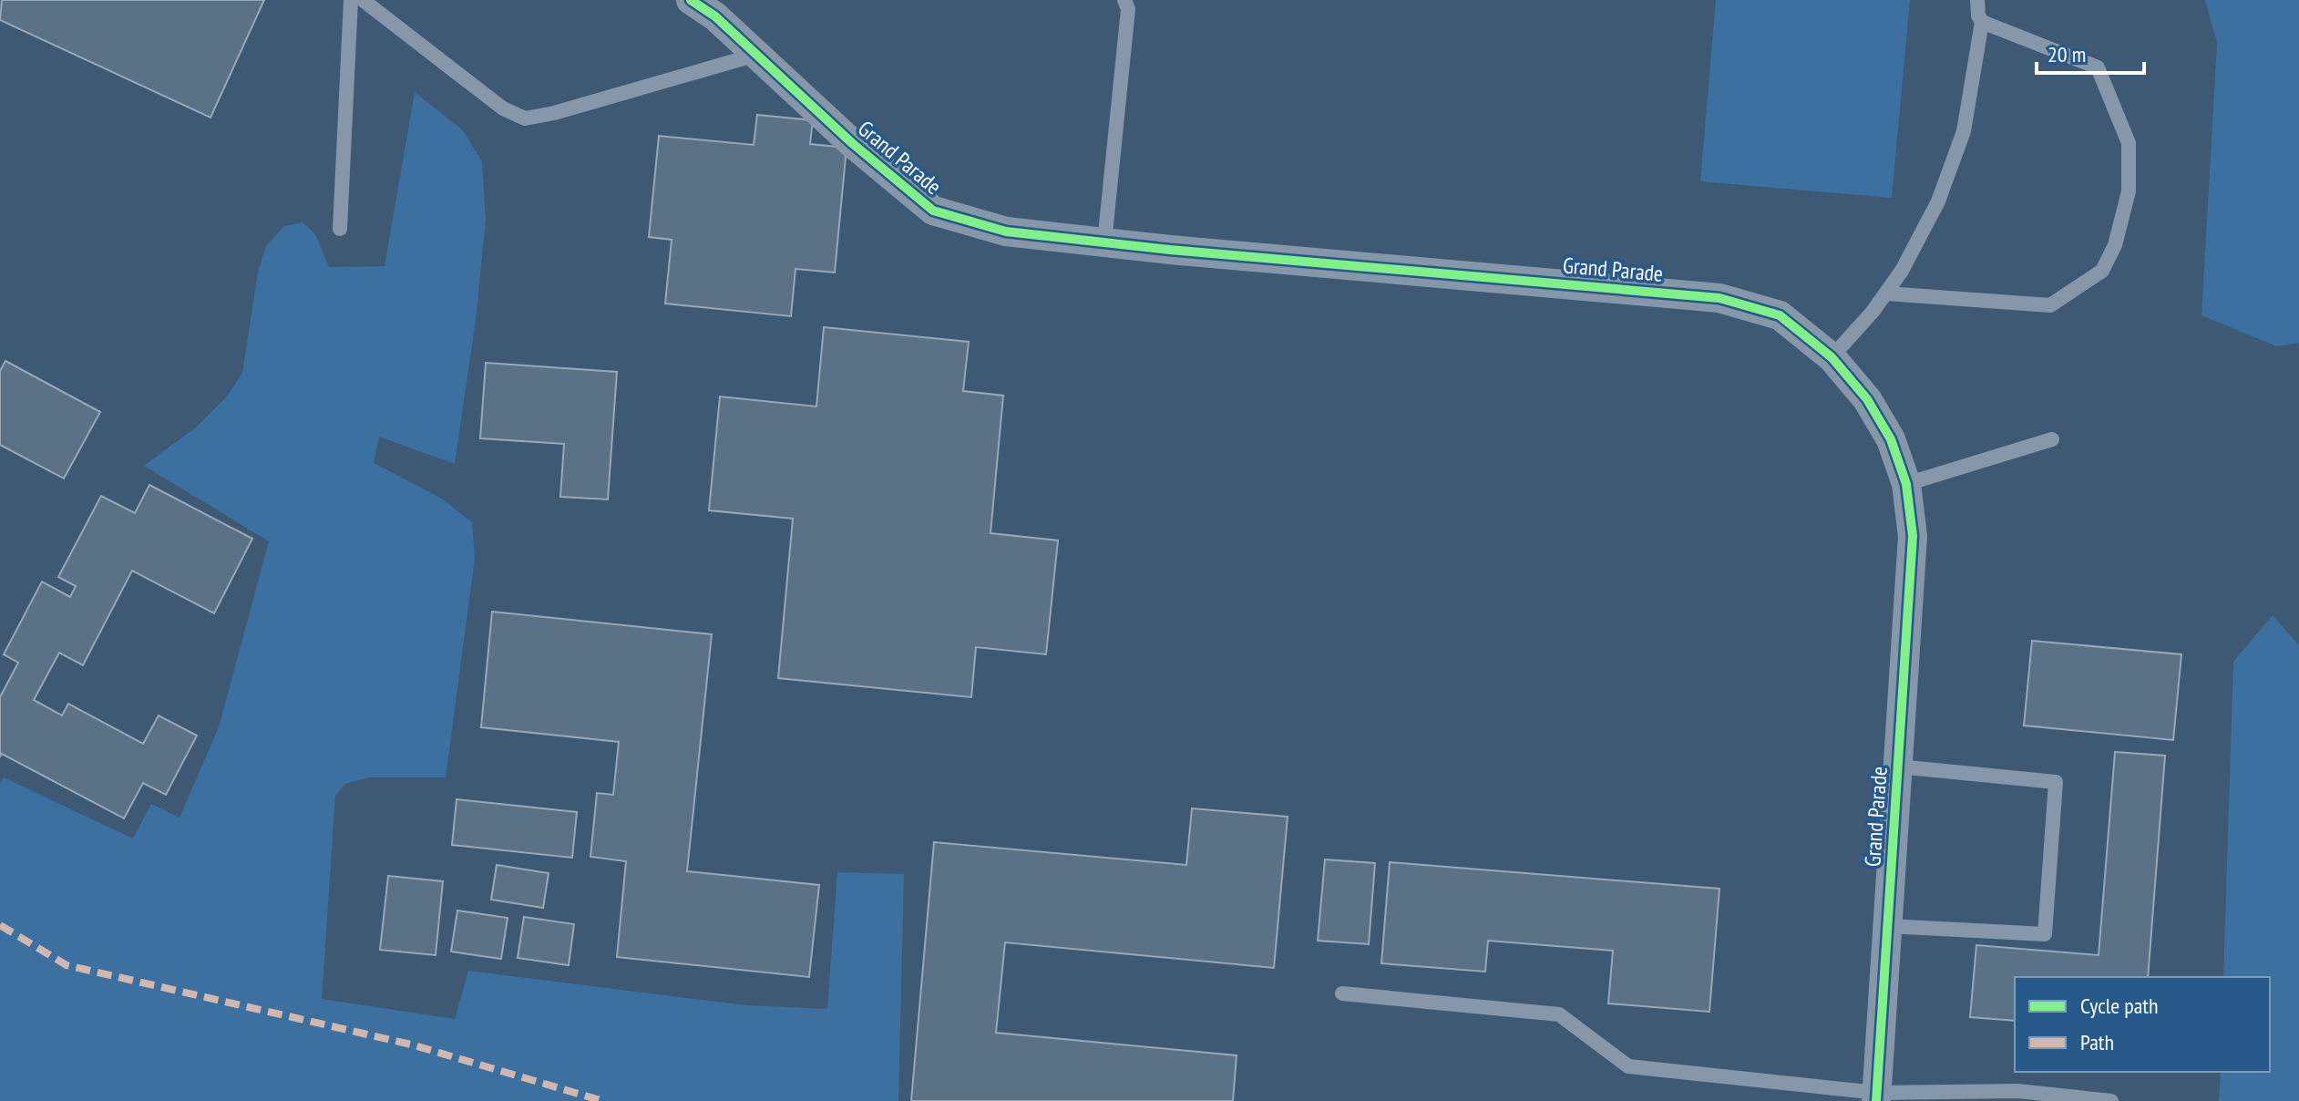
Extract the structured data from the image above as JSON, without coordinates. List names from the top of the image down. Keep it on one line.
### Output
{"streets":{"street":["Grand Parade"]},"legend":["Cycle path","Path"],"scale_bar":"20 m"}
